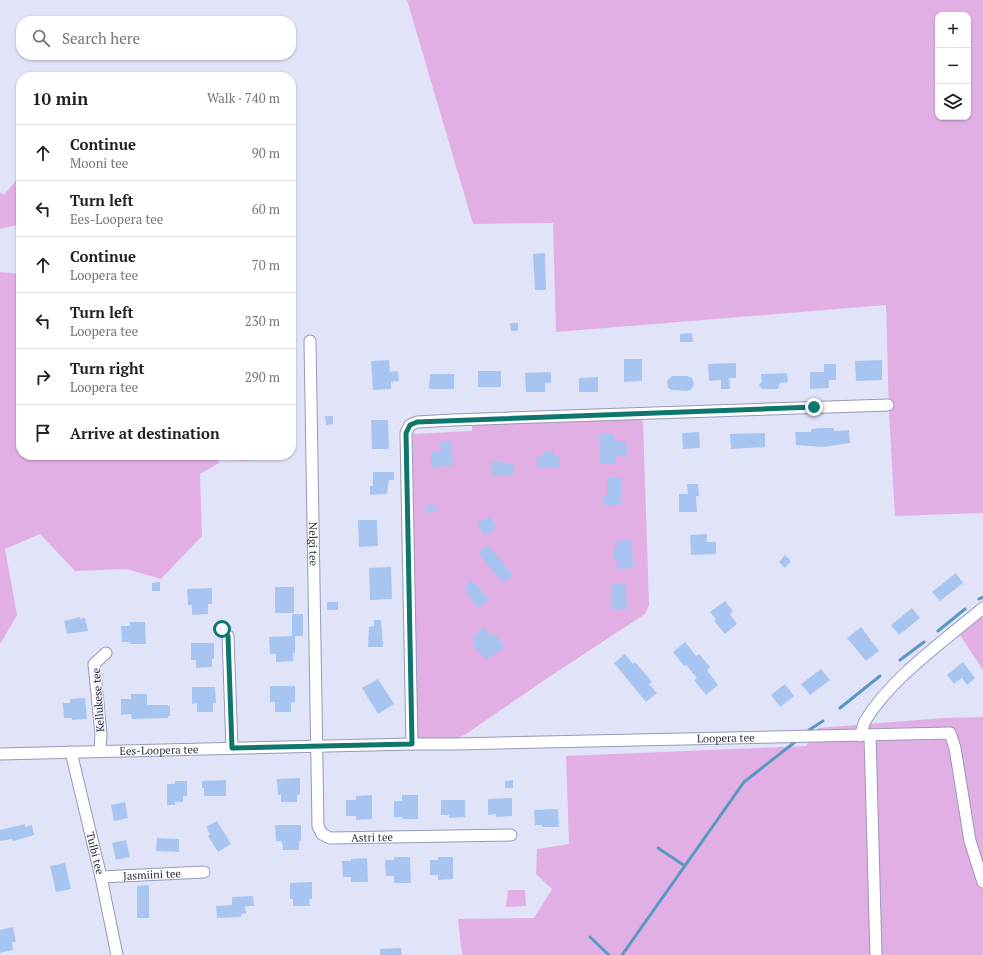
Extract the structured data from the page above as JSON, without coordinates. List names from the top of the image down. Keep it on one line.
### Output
{"streets":{"street":["Nelgi tee","Kellukese tee","Loopera tee","Ees-Loopera tee","Astri tee","Tulbi tee","Jasmiini tee"]},"crossings":[["Nelgi tee","Loopera tee"],["Nelgi tee","Ees-Loopera tee"],["Nelgi tee","Astri tee"],["Kellukese tee","Ees-Loopera tee"],["Loopera tee","Ees-Loopera tee"],["Loopera tee","Astri tee"],["Ees-Loopera tee","Astri tee"],["Ees-Loopera tee","Tulbi tee"],["Tulbi tee","Jasmiini tee"]],"page":{"map_buttons":["+","−"],"search":"Search here","heading":["10 min","Walk · 740 m"],"list":[["Continue","Mooni tee","90 m"],["Turn left","Ees-Loopera tee","60 m"],["Continue","Loopera tee","70 m"],["Turn left","Loopera tee","230 m"],["Turn right","Loopera tee","290 m"],"Arrive at destination"]}}
